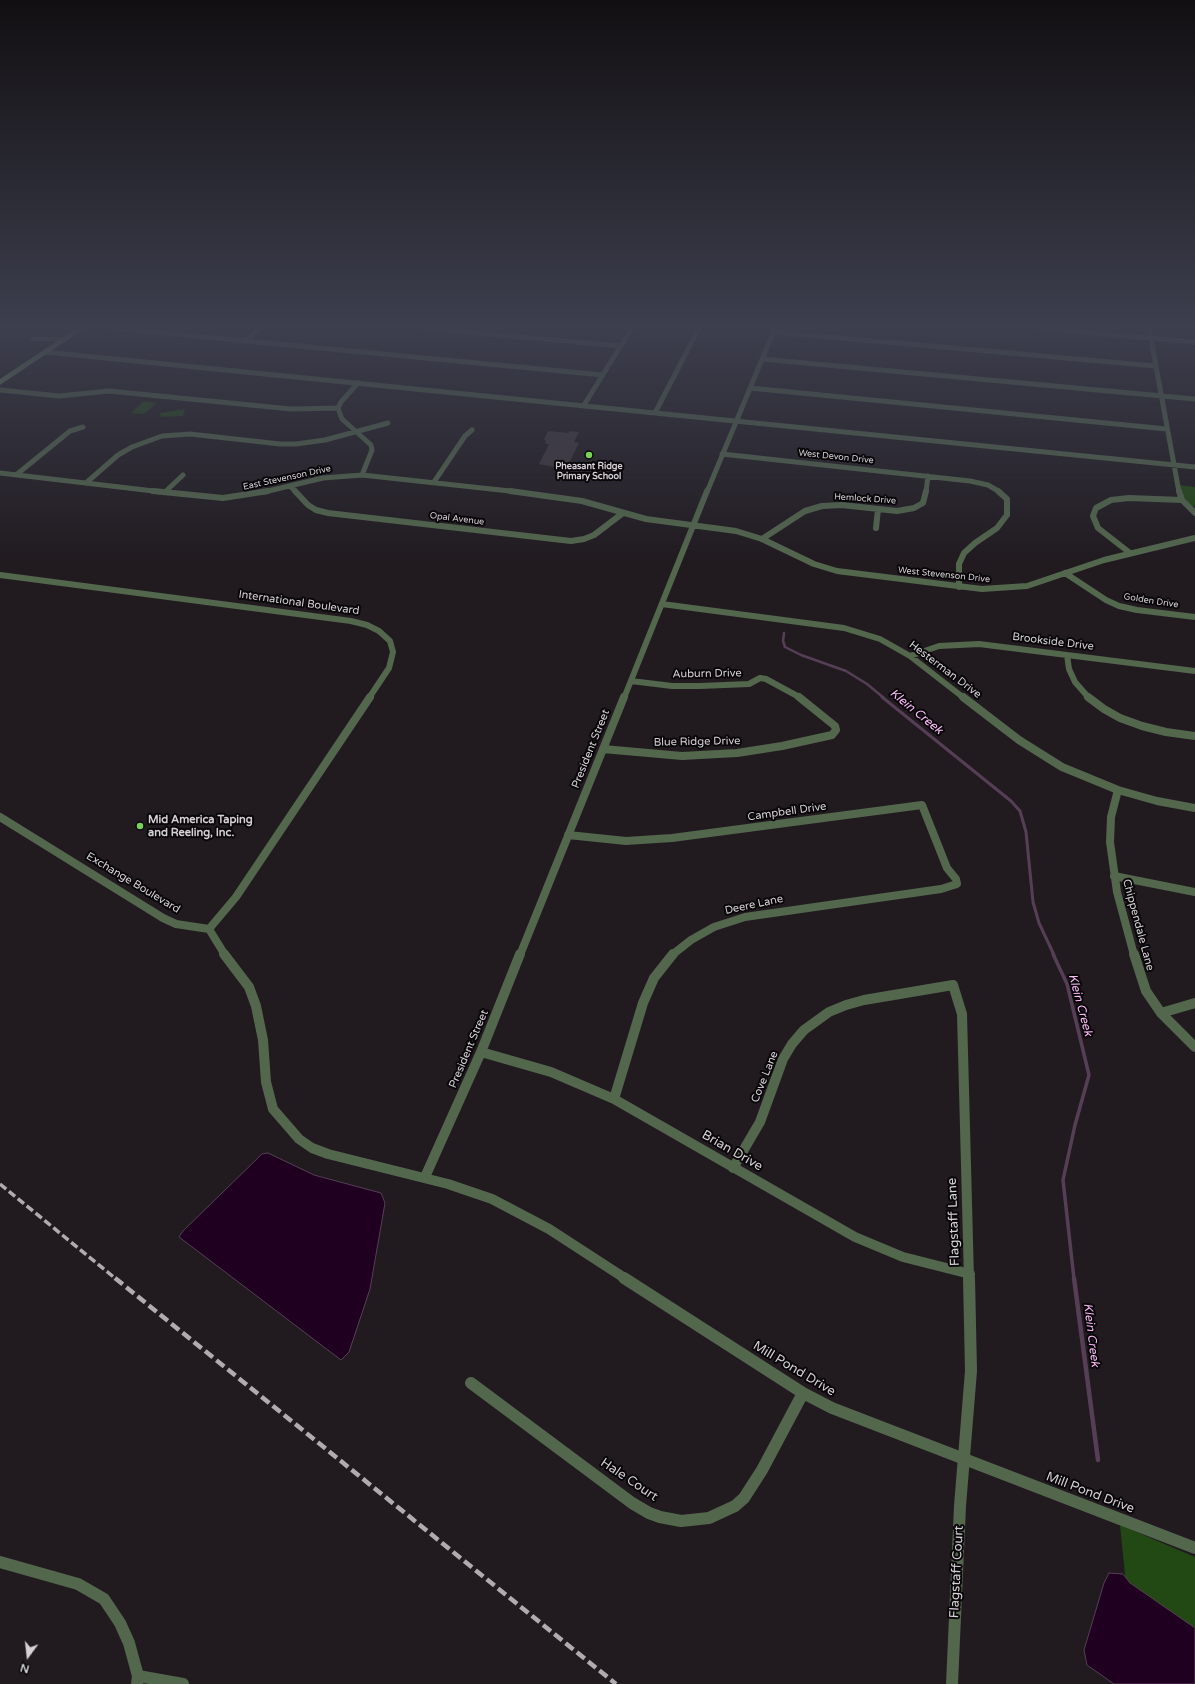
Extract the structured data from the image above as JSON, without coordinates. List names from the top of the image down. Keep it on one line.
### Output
{"streets":{"street":["West Devon Drive","East Stevenson Drive","Hemlock Drive","Opal Avenue","West Stevenson Drive","Golden Drive","International Boulevard","Brookside Drive","Hesterman Drive","Auburn Drive","Blue Ridge Drive","President Street","Campbell Drive","Exchange Boulevard","Deere Lane","Chippendale Lane","Cove Lane","Brian Drive","Flagstaff Lane","Mill Pond Drive","Hale Court","Flagstaff Court"]},"crossings":[["West Devon Drive","Hemlock Drive"],["West Devon Drive","West Stevenson Drive"],["West Devon Drive","President Street"],["East Stevenson Drive","Opal Avenue"],["East Stevenson Drive","West Stevenson Drive"],["East Stevenson Drive","President Street"],["Hemlock Drive","West Stevenson Drive"],["West Stevenson Drive","Golden Drive"],["West Stevenson Drive","President Street"],["International Boulevard","Exchange Boulevard"],["Brookside Drive","Hesterman Drive"],["Hesterman Drive","President Street"],["Hesterman Drive","Chippendale Lane"],["Auburn Drive","Blue Ridge Drive"],["Auburn Drive","President Street"],["Blue Ridge Drive","President Street"],["President Street","Campbell Drive"],["President Street","Brian Drive"],["President Street","Mill Pond Drive"],["Campbell Drive","Deere Lane"],["Deere Lane","Brian Drive"],["Cove Lane","Brian Drive"],["Cove Lane","Flagstaff Lane"],["Brian Drive","Flagstaff Lane"],["Flagstaff Lane","Mill Pond Drive"],["Flagstaff Lane","Flagstaff Court"],["Mill Pond Drive","Hale Court"],["Mill Pond Drive","Flagstaff Court"]],"water":["Klein Creek"],"places":["Pheasant Ridge Primary School","Mid America Taping and Reeling, Inc."],"north":"bottom"}
